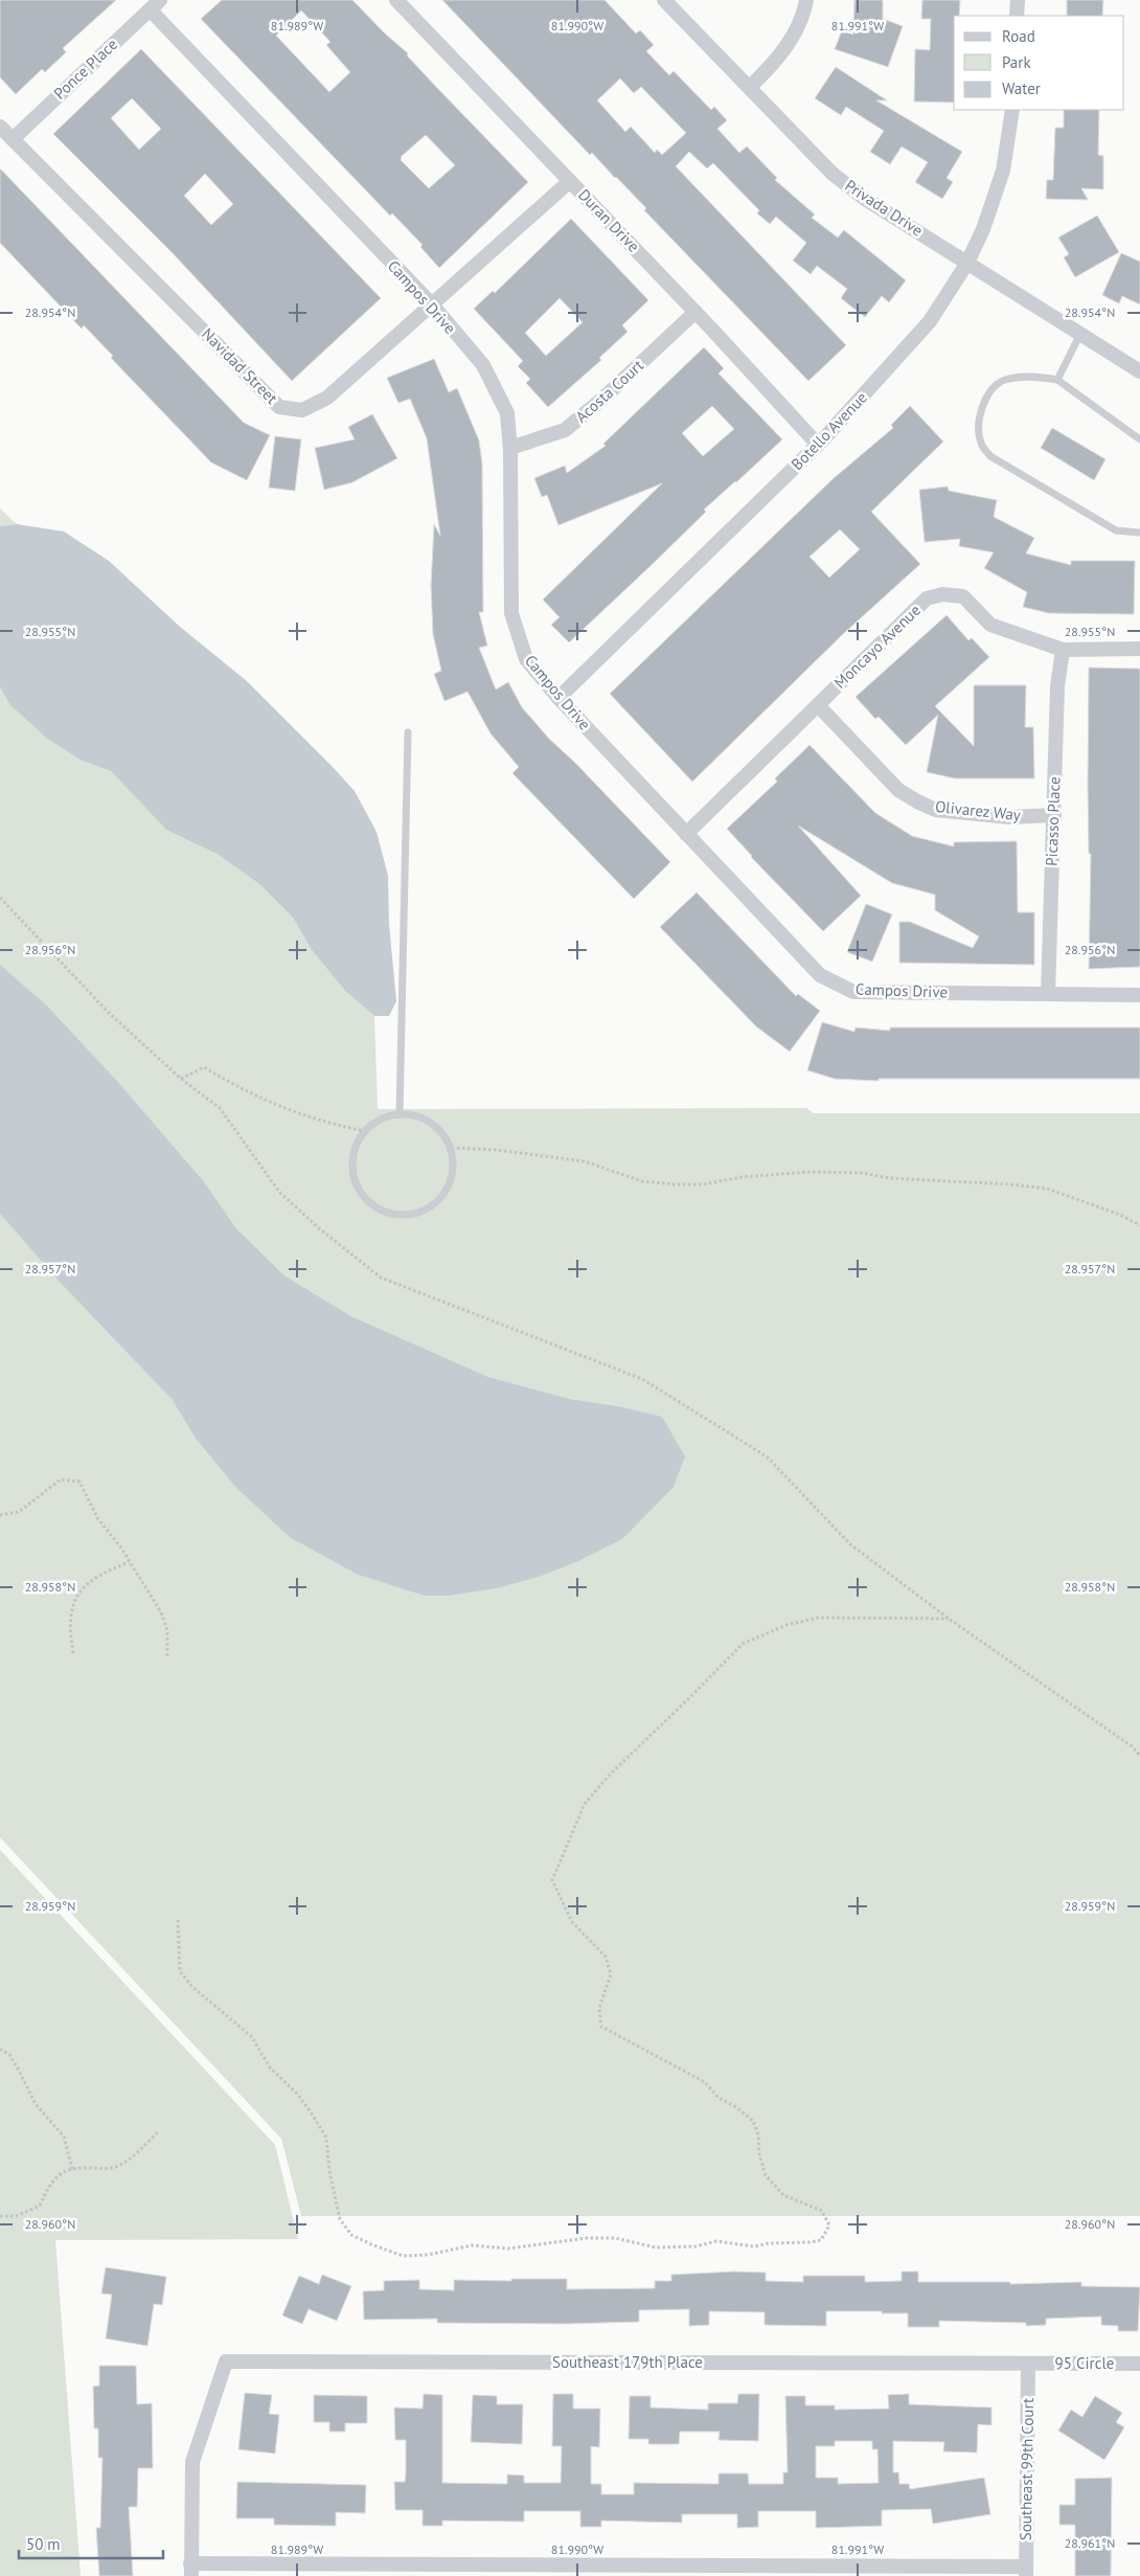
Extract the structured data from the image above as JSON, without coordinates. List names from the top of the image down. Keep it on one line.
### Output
{"streets":{"street":["Ponce Place","Privada Drive","Duran Drive","Campos Drive","Navidad Street","Acosta Court","Botello Avenue","Moncayo Avenue","Olivarez Way","Picasso Place","Southeast 179th Place","95 Circle","Southeast 99th Court"]},"crossings":[["Ponce Place","Campos Drive"],["Ponce Place","Navidad Street"],["Privada Drive","Botello Avenue"],["Duran Drive","Navidad Street"],["Duran Drive","Acosta Court"],["Duran Drive","Botello Avenue"],["Campos Drive","Navidad Street"],["Campos Drive","Acosta Court"],["Campos Drive","Botello Avenue"],["Campos Drive","Moncayo Avenue"],["Campos Drive","Picasso Place"],["Moncayo Avenue","Olivarez Way"],["Moncayo Avenue","Picasso Place"],["Olivarez Way","Picasso Place"],["Southeast 179th Place","95 Circle"],["Southeast 179th Place","Southeast 99th Court"],["95 Circle","Southeast 99th Court"]],"legend":["Road","Park","Water"],"scale_bar":"50 m","coordinates":["81.989°W","81.990°W","81.991°W","28.954°N","28.955°N","28.956°N","28.957°N","28.958°N","28.959°N","28.960°N","28.961°N"]}
